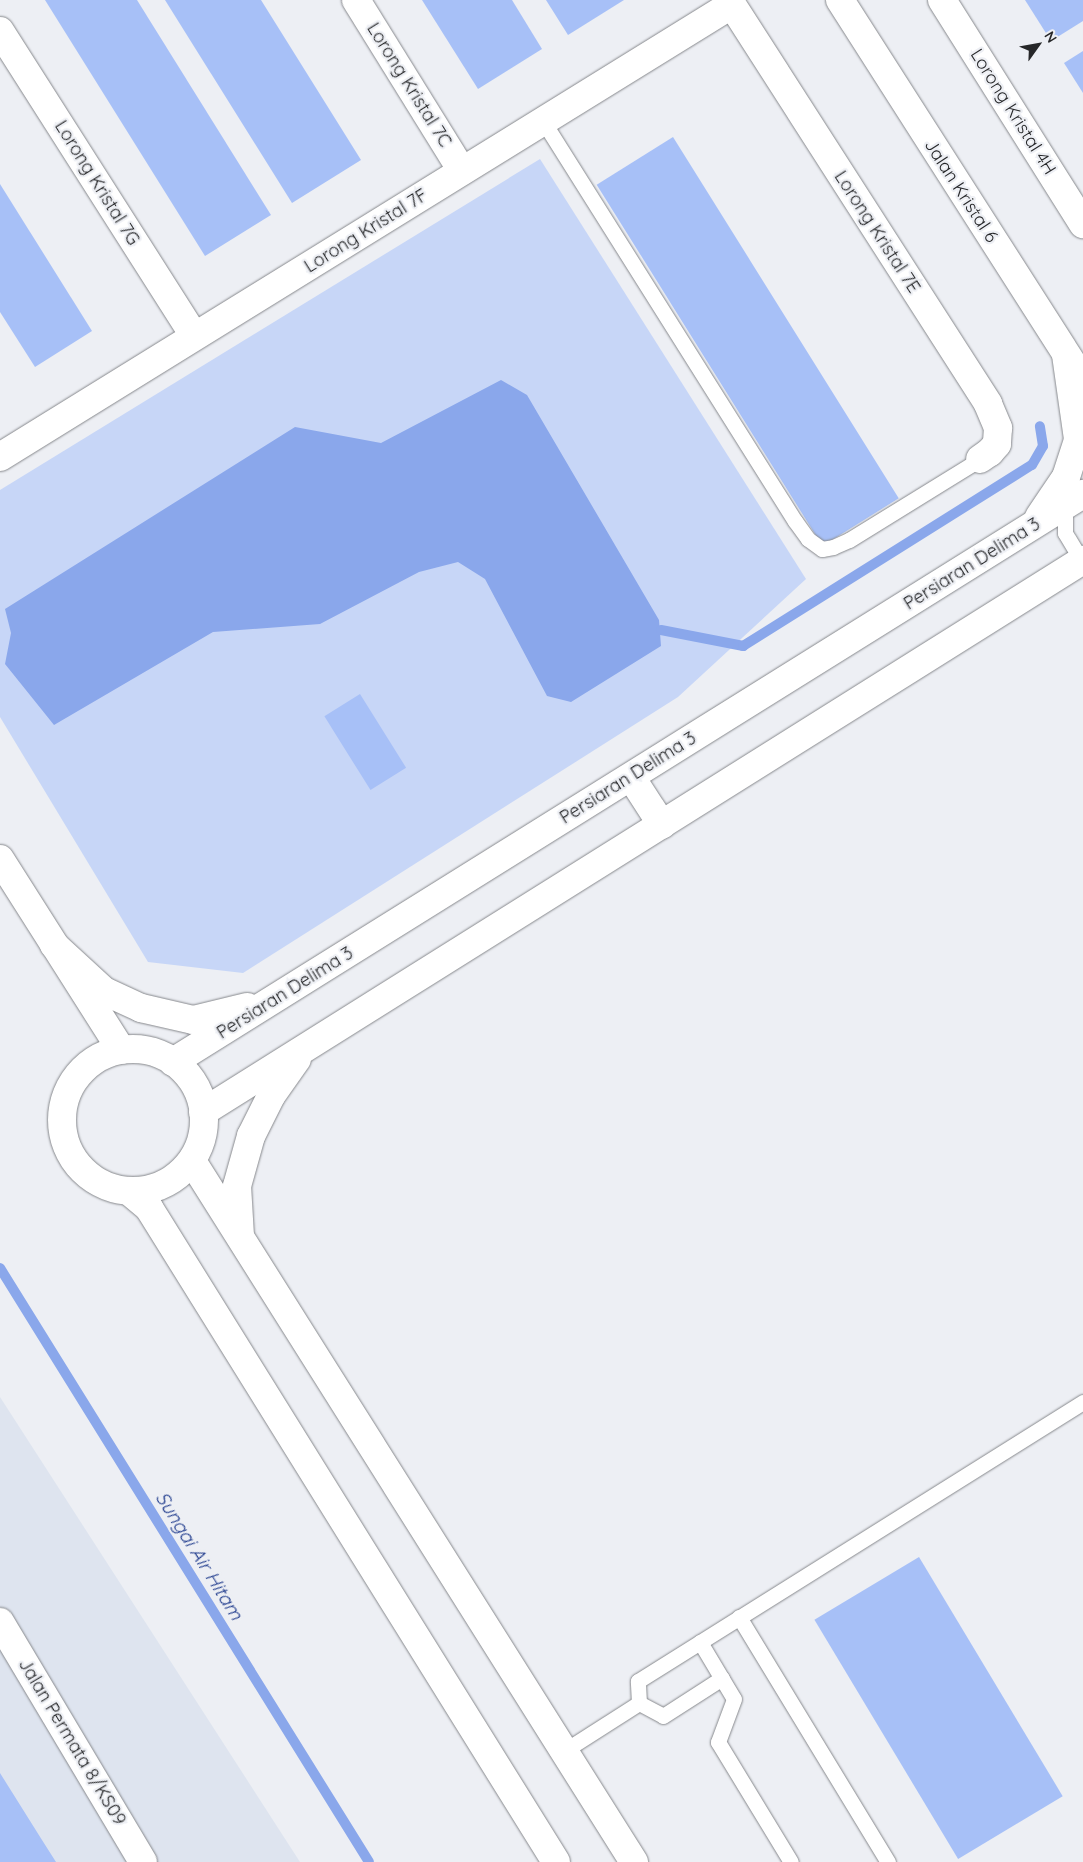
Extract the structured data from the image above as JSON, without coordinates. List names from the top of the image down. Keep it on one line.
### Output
{"streets":{"street":["Lorong Kristal 7C","Lorong Kristal 4H","Lorong Kristal 7G","Jalan Kristal 6","Lorong Kristal 7F","Lorong Kristal 7E","Persiaran Delima 3","Jalan Permata 8/KS09"]},"crossings":[["Lorong Kristal 7C","Lorong Kristal 7F"],["Lorong Kristal 7G","Lorong Kristal 7F"],["Lorong Kristal 7F","Lorong Kristal 7E"]],"water":["Sungai Air Hitam"],"north":"top right"}
